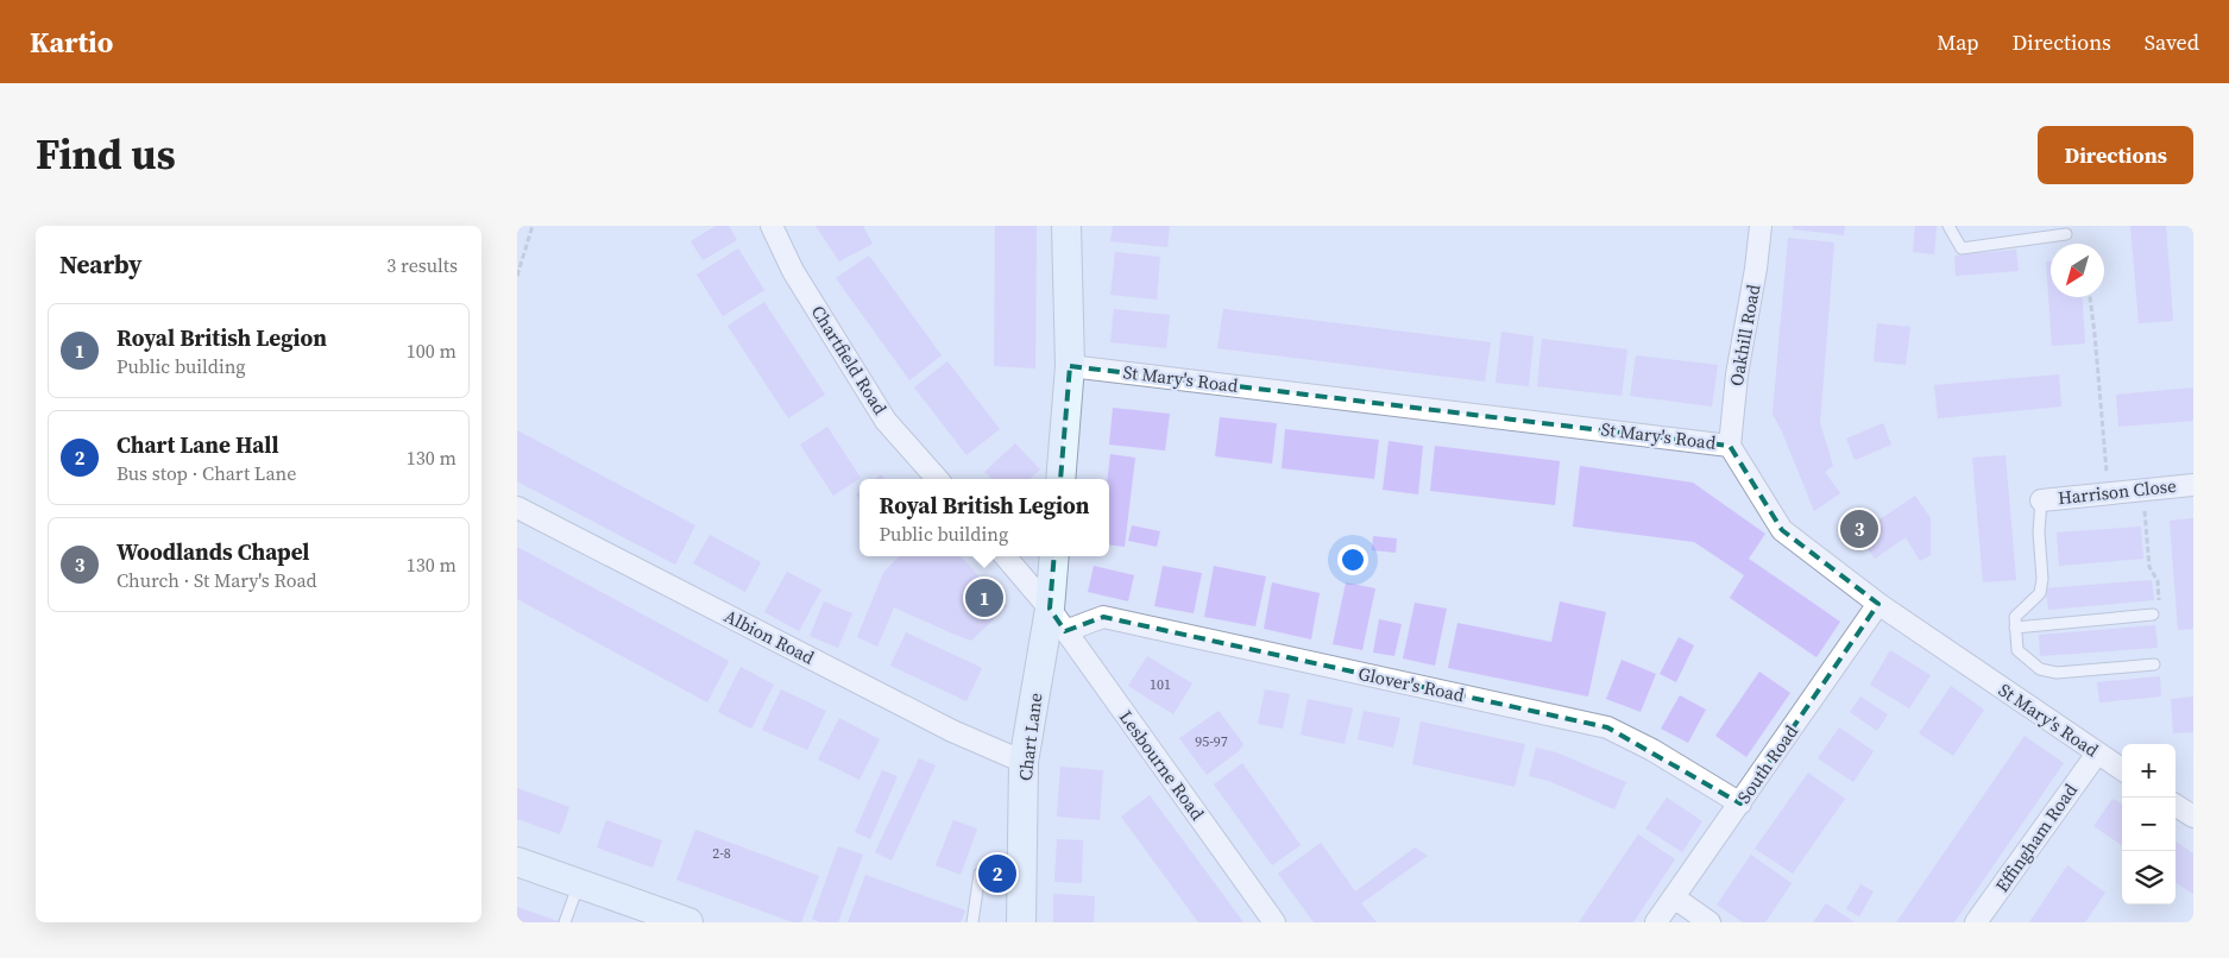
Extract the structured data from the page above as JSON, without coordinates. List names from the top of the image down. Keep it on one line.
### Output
{"streets":{"street":["Oakhill Road","Chartfield Road","St Mary's Road","Harrison Close","Albion Road","Glover's Road","Chart Lane","South Road","Lesbourne Road","Effingham Road"]},"crossings":[["Oakhill Road","St Mary's Road"],["St Mary's Road","South Road"],["St Mary's Road","Effingham Road"],["Albion Road","Chart Lane"],["Glover's Road","Chart Lane"],["Glover's Road","South Road"],["Glover's Road","Lesbourne Road"],["Chart Lane","Lesbourne Road"]],"house_numbers":["101","95-97","2-8"],"north":"bottom left","page":{"header":"Kartio","nav":["Map","Directions","Saved"],"title":"Find us","buttons":"Directions","heading":["Nearby","3 results"],"list":[{"mark":"1","name":"Royal British Legion","note":"Public building","value":"100 m"},{"mark":"2","name":"Chart Lane Hall","note":"Bus stop · Chart Lane","value":"130 m"},{"mark":"3","name":"Woodlands Chapel","note":"Church · St Mary's Road","value":"130 m"}],"popup":["Royal British Legion","Public building"],"pins":["3","1","2"],"map_buttons":["+","−"]}}
